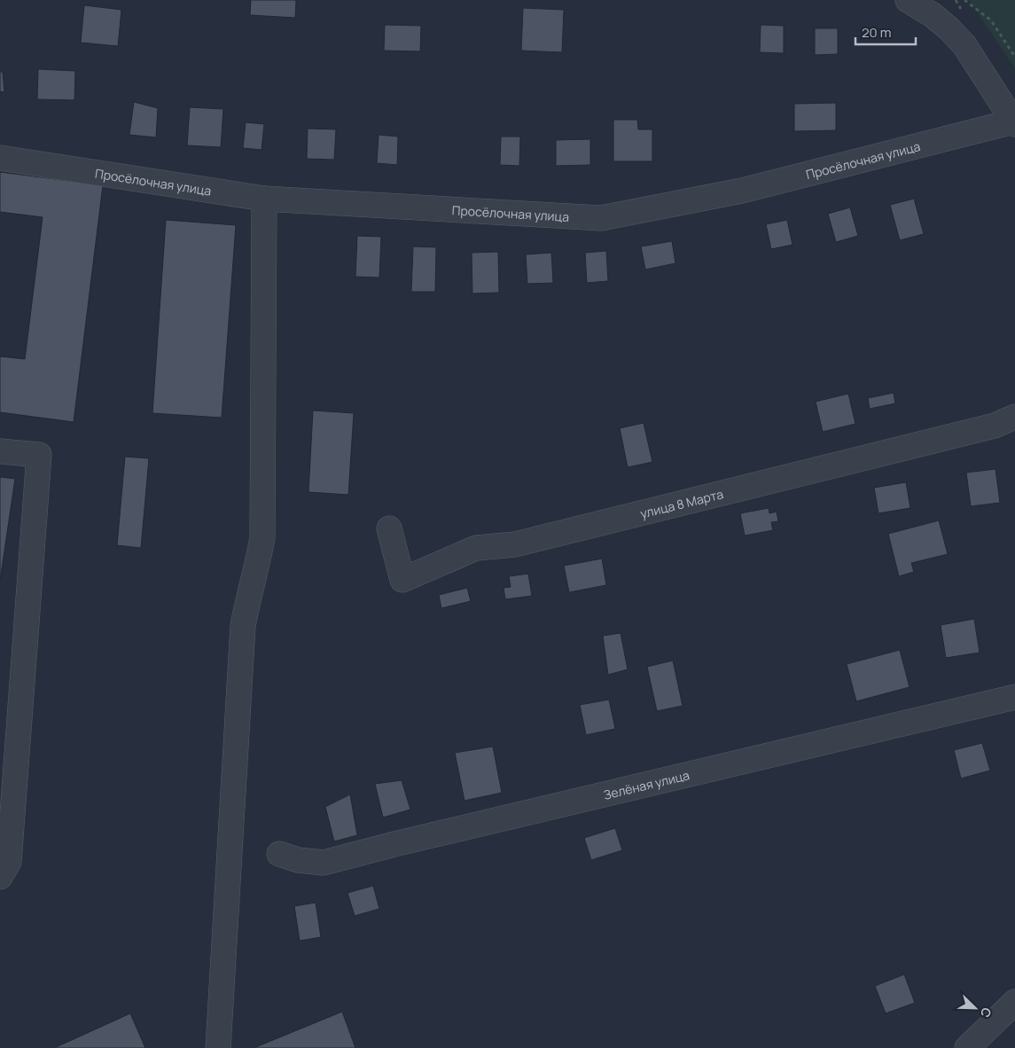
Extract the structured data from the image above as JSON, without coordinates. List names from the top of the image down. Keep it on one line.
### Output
{"streets":{"street":["Просёлочная улица","улица 8 Марта","Зелёная улица"]},"scale_bar":"20 m","north":"bottom right"}
